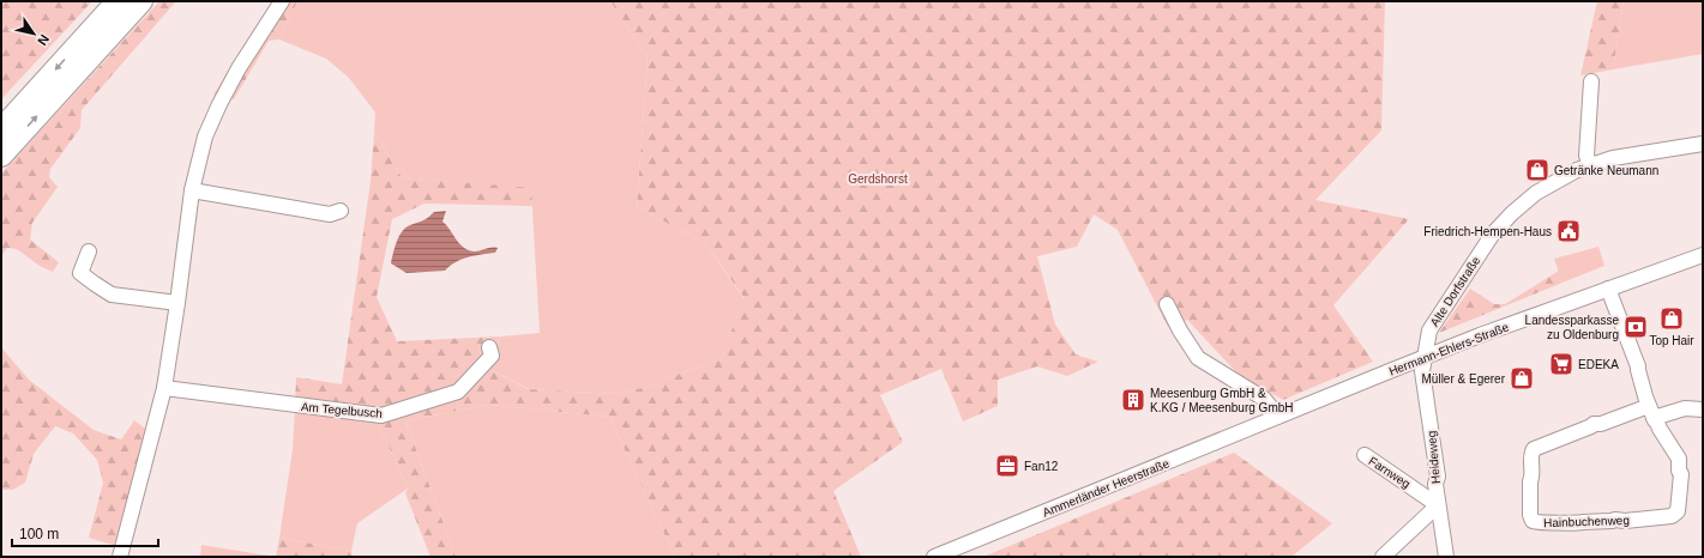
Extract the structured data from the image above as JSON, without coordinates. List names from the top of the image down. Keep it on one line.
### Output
{"streets":{"street":["Alte Dorfstraße","Hermann-Ehlers-Straße","Am Tegelbusch","Heideweg","Farnweg","Ammerländer Heerstraße","Hainbuchenweg"]},"crossings":[["Alte Dorfstraße","Hermann-Ehlers-Straße"],["Alte Dorfstraße","Heideweg"],["Hermann-Ehlers-Straße","Heideweg"],["Hermann-Ehlers-Straße","Ammerländer Heerstraße"],["Hermann-Ehlers-Straße","Hainbuchenweg"],["Heideweg","Farnweg"]],"parks":["Gerdshorst"],"places":{"shop":["Getränke Neumann","Top Hair","Müller & Egerer"],"public building":["Friedrich-Hempen-Haus"],"bank":["Landessparkasse zu Oldenburg"],"supermarket":["EDEKA"],"building":["Meesenburg GmbH & K.KG / Meesenburg GmbH"],"office":["Fan12"]},"scale_bar":"100 m","north":"bottom right"}
